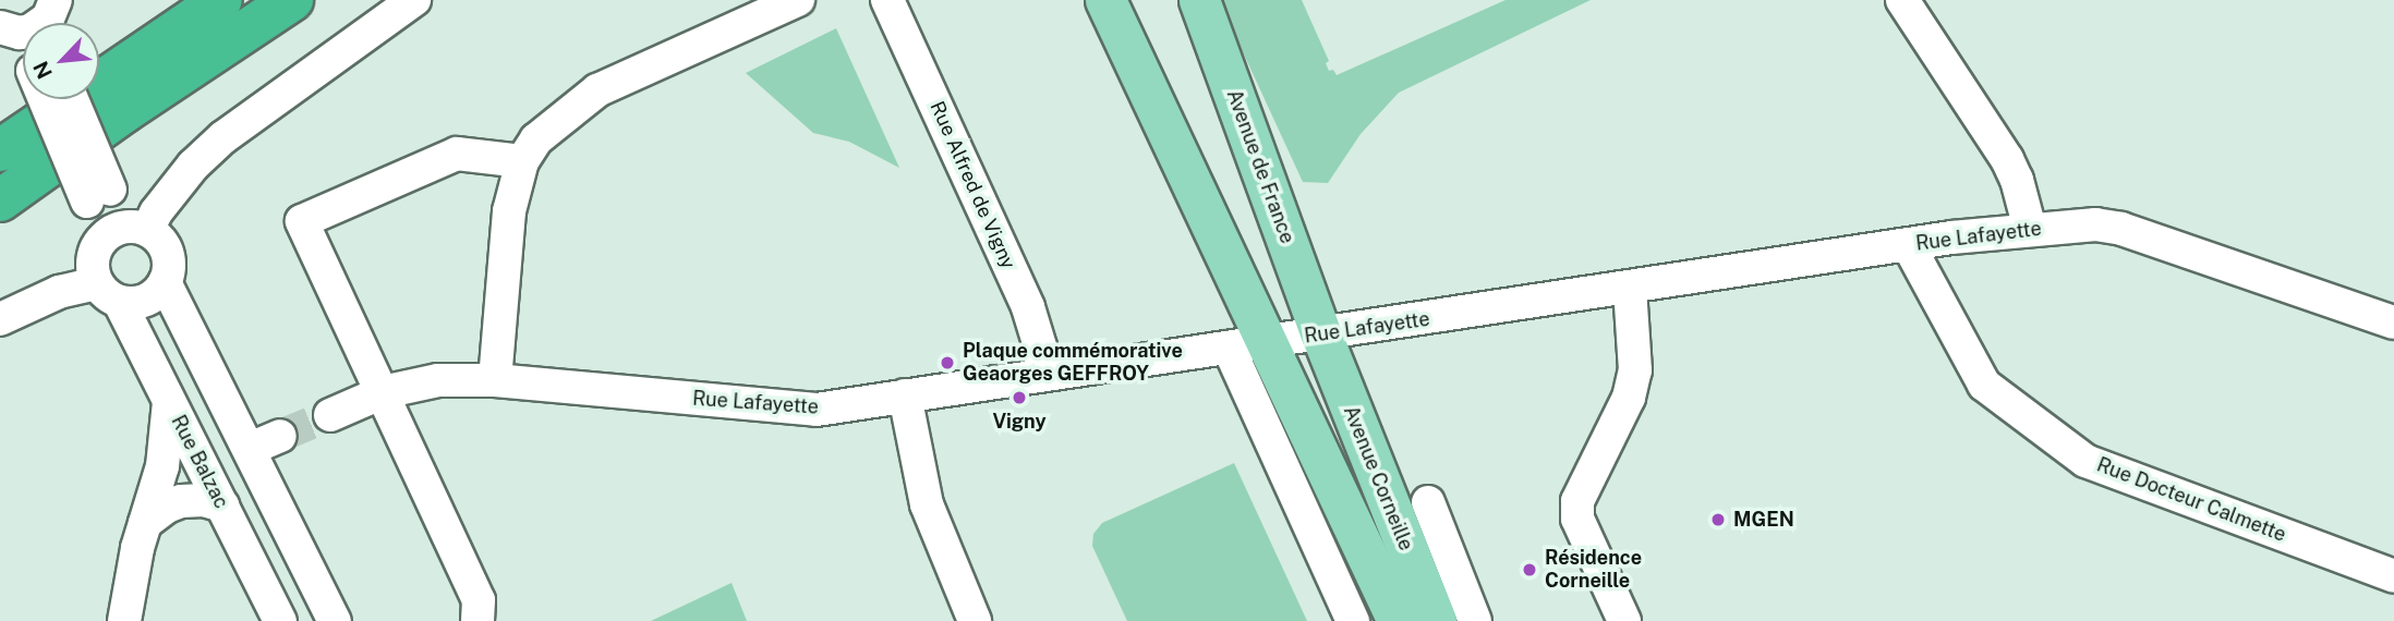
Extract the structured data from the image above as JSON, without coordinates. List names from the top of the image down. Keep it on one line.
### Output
{"streets":{"main road":["Avenue de France","Avenue Corneille"],"street":["Rue Alfred de Vigny","Rue Lafayette","Rue Balzac","Rue Docteur Calmette"]},"crossings":[["Avenue de France","Rue Lafayette"],["Avenue de France","Avenue Corneille"],["Rue Alfred de Vigny","Rue Lafayette"],["Rue Lafayette","Avenue Corneille"],["Rue Lafayette","Rue Docteur Calmette"]],"places":["Plaque commémorative Geaorges GEFFROY","Vigny","MGEN","Résidence Corneille"],"north":"bottom left"}
